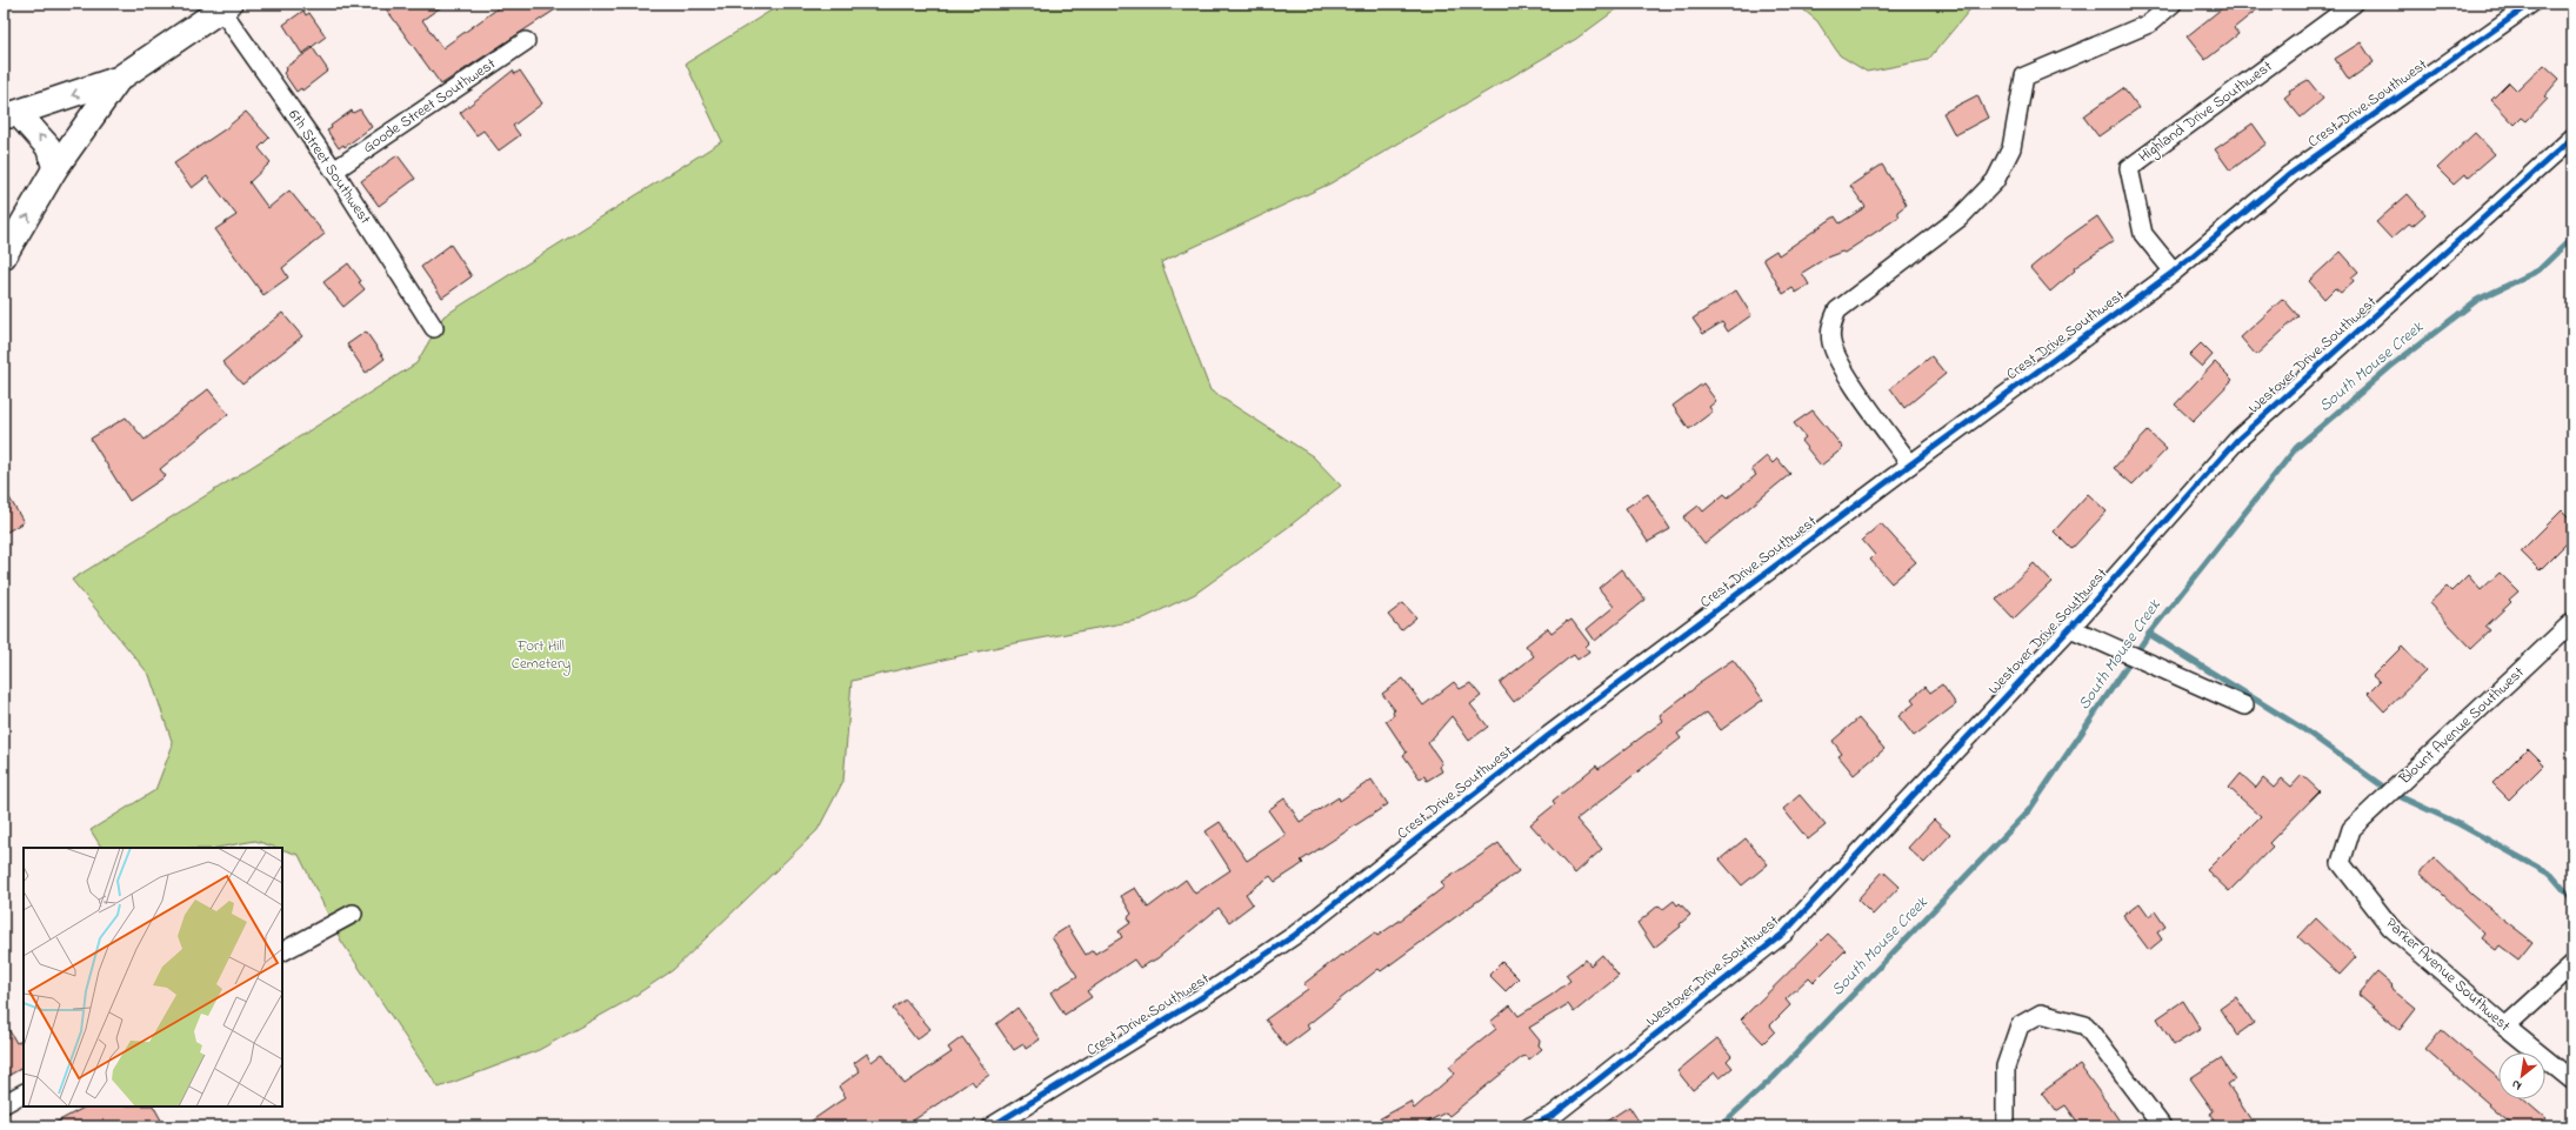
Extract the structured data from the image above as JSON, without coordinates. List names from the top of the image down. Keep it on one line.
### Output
{"streets":{"street":["Crest Drive Southwest","Goode Street Southwest","Highland Drive Southwest","6th Street Southwest","Westover Drive Southwest","Blount Avenue Southwest","Parker Avenue Southwest"]},"crossings":[["Crest Drive Southwest","Highland Drive Southwest"],["Goode Street Southwest","6th Street Southwest"],["Blount Avenue Southwest","Parker Avenue Southwest"]],"water":["South Mouse Creek"],"parks":["Fort Hill Cemetery"],"north":"bottom left"}
